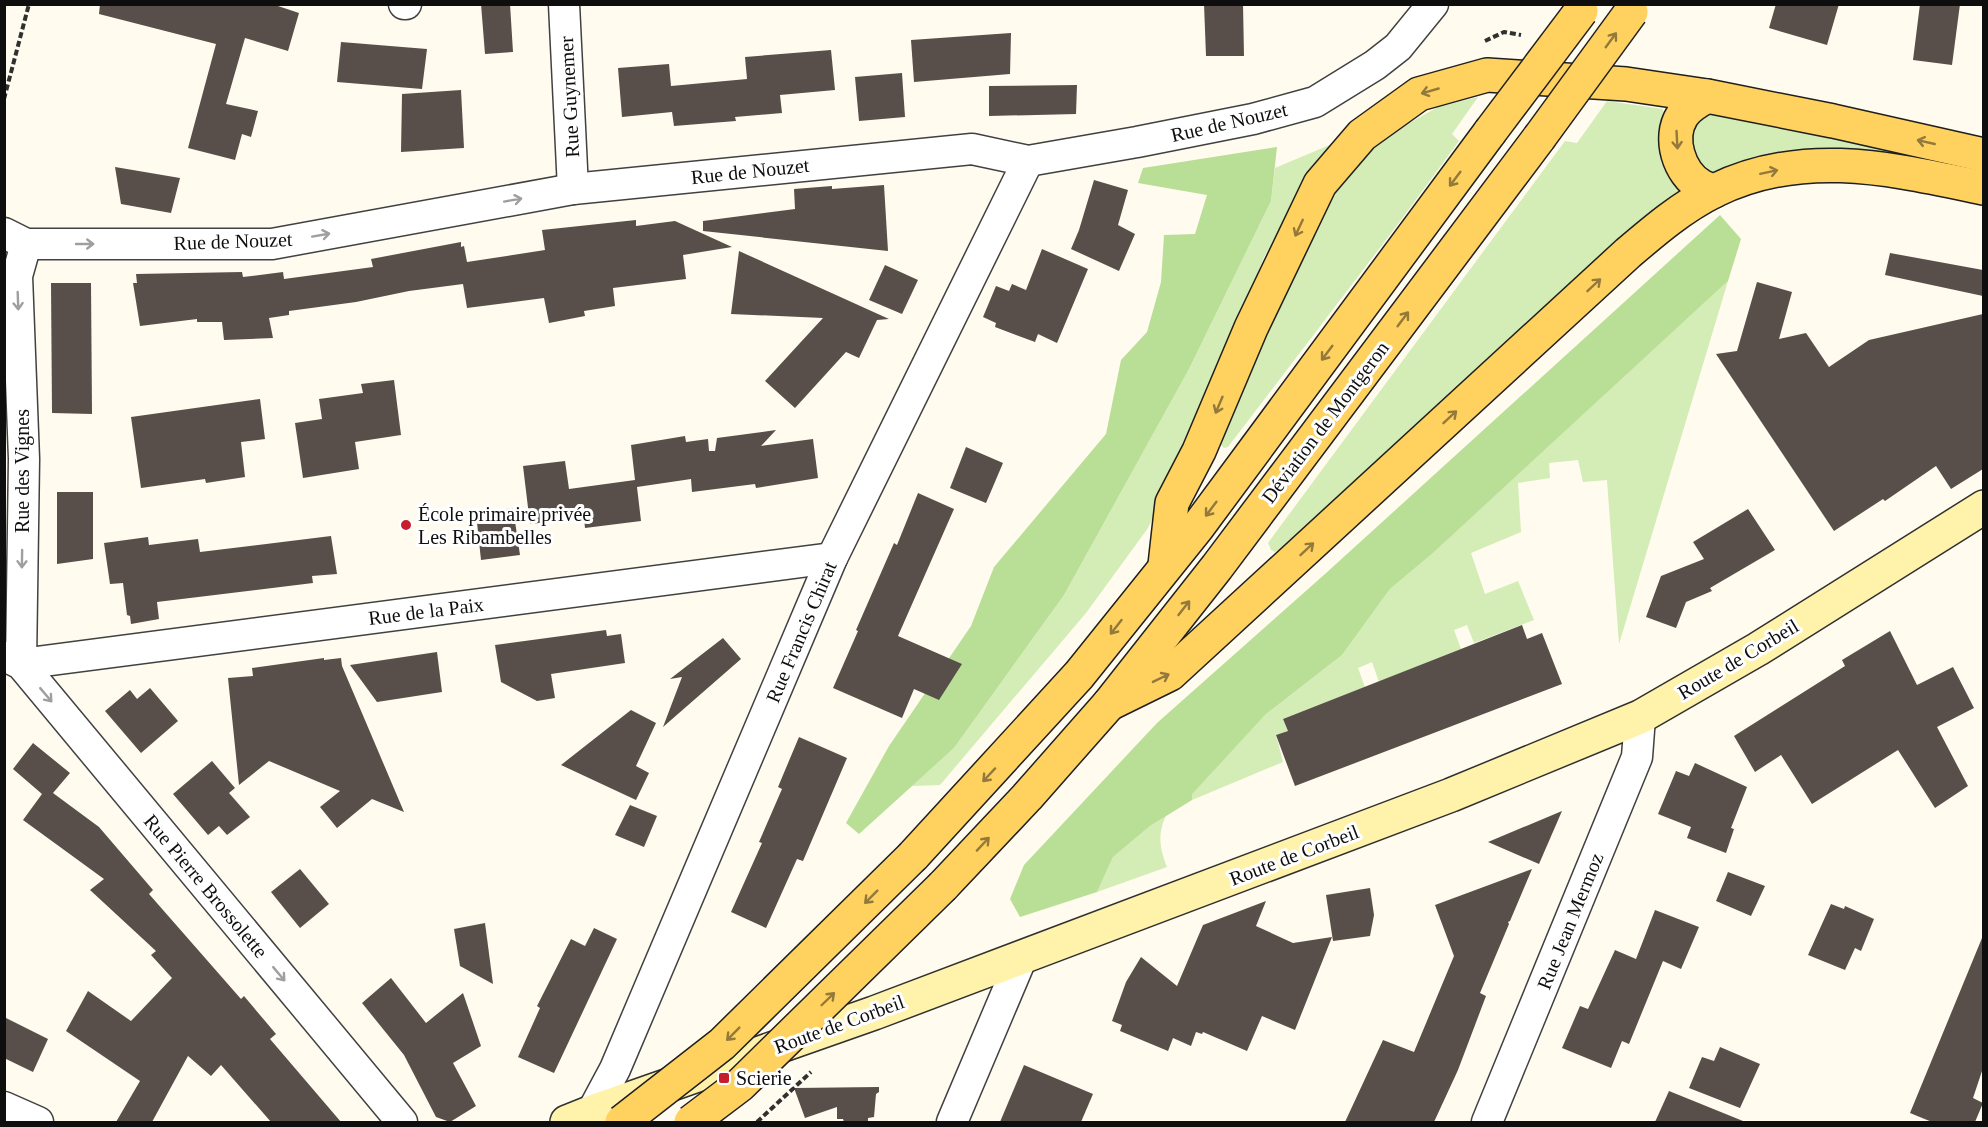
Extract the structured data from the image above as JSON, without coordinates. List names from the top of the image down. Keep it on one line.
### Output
{"streets":{"main road":["Déviation de Montgeron","Route de Corbeil"],"street":["Rue Guynemer","Rue de Nouzet","Rue des Vignes","Rue de la Paix","Rue Francis Chirat","Rue Pierre Brossolette","Rue Jean Mermoz"]},"crossings":[["Rue Guynemer","Rue de Nouzet"],["Rue de Nouzet","Rue des Vignes"],["Rue de Nouzet","Rue Francis Chirat"],["Déviation de Montgeron","Rue Francis Chirat"],["Déviation de Montgeron","Route de Corbeil"],["Rue des Vignes","Rue de la Paix"],["Rue des Vignes","Rue Pierre Brossolette"],["Rue de la Paix","Rue Francis Chirat"],["Rue de la Paix","Rue Pierre Brossolette"],["Rue Francis Chirat","Route de Corbeil"],["Route de Corbeil","Rue Jean Mermoz"]],"one_way":["Rue de Nouzet","Rue des Vignes","Rue Pierre Brossolette"],"places":{"other":["École primaire privée Les Ribambelles"],"transit":["Scierie"]}}
